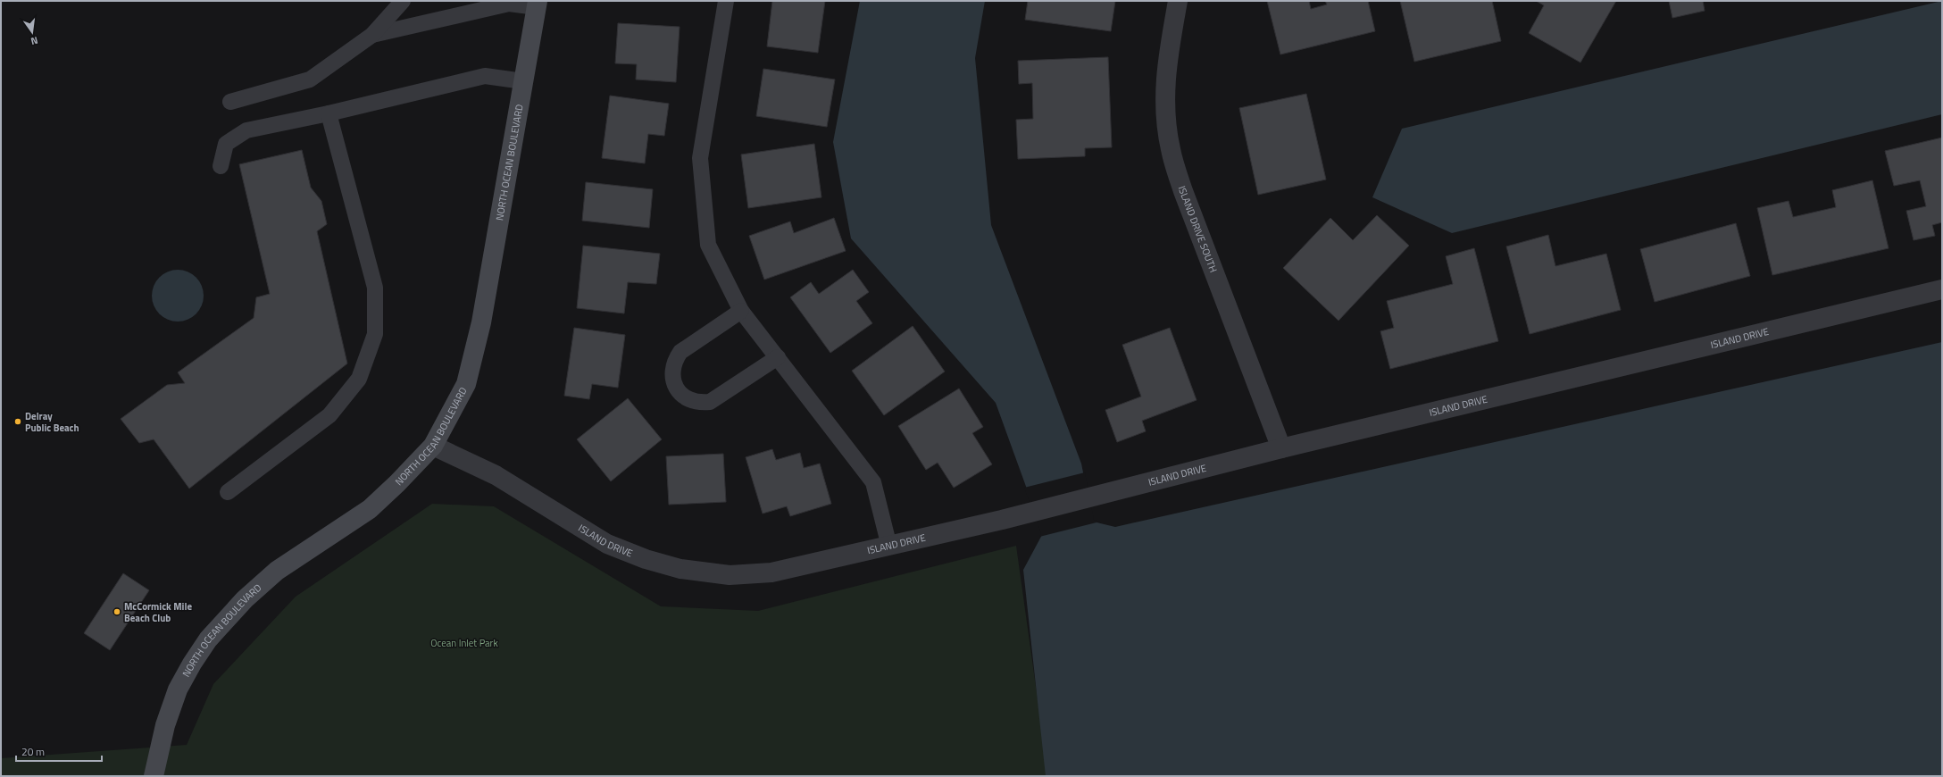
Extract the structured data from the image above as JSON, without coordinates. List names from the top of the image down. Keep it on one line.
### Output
{"streets":{"main road":["NORTH OCEAN BOULEVARD"],"street":["ISLAND DRIVE SOUTH","ISLAND DRIVE"]},"crossings":[["NORTH OCEAN BOULEVARD","ISLAND DRIVE"],["ISLAND DRIVE SOUTH","ISLAND DRIVE"]],"parks":["Ocean Inlet Park"],"places":["Delray Public Beach","McCormick Mile Beach Club"],"scale_bar":"20 m","north":"bottom"}
